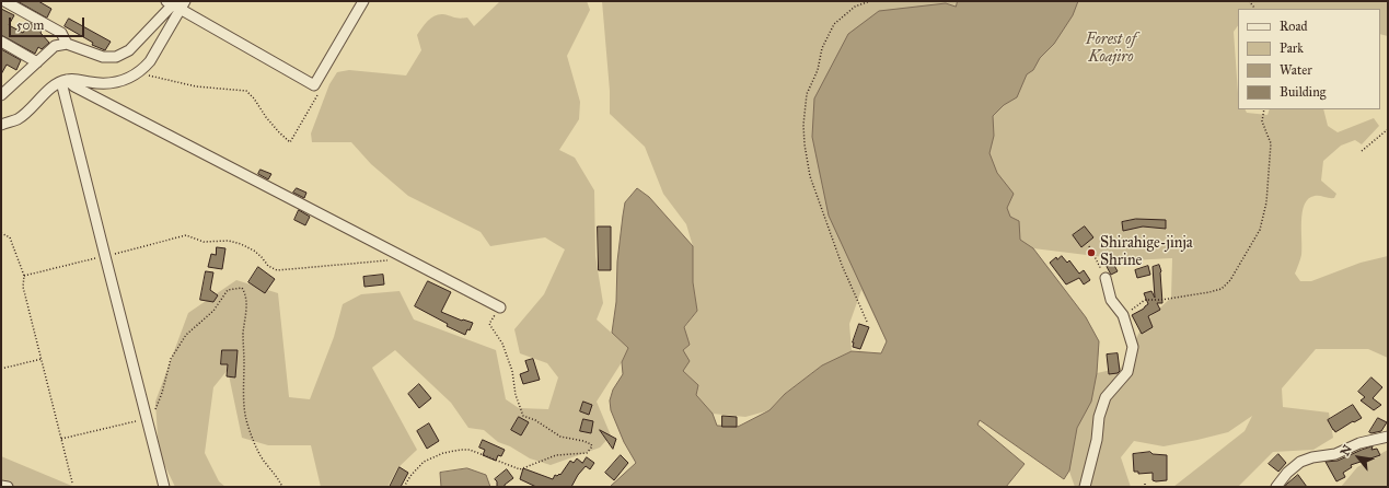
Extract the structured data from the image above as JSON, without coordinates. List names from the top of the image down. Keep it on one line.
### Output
{"parks":["Forest of Koajiro"],"places":["Shirahige-jinja Shrine"],"legend":["Road","Park","Water","Building"],"scale_bar":"50 m","north":"top left"}
